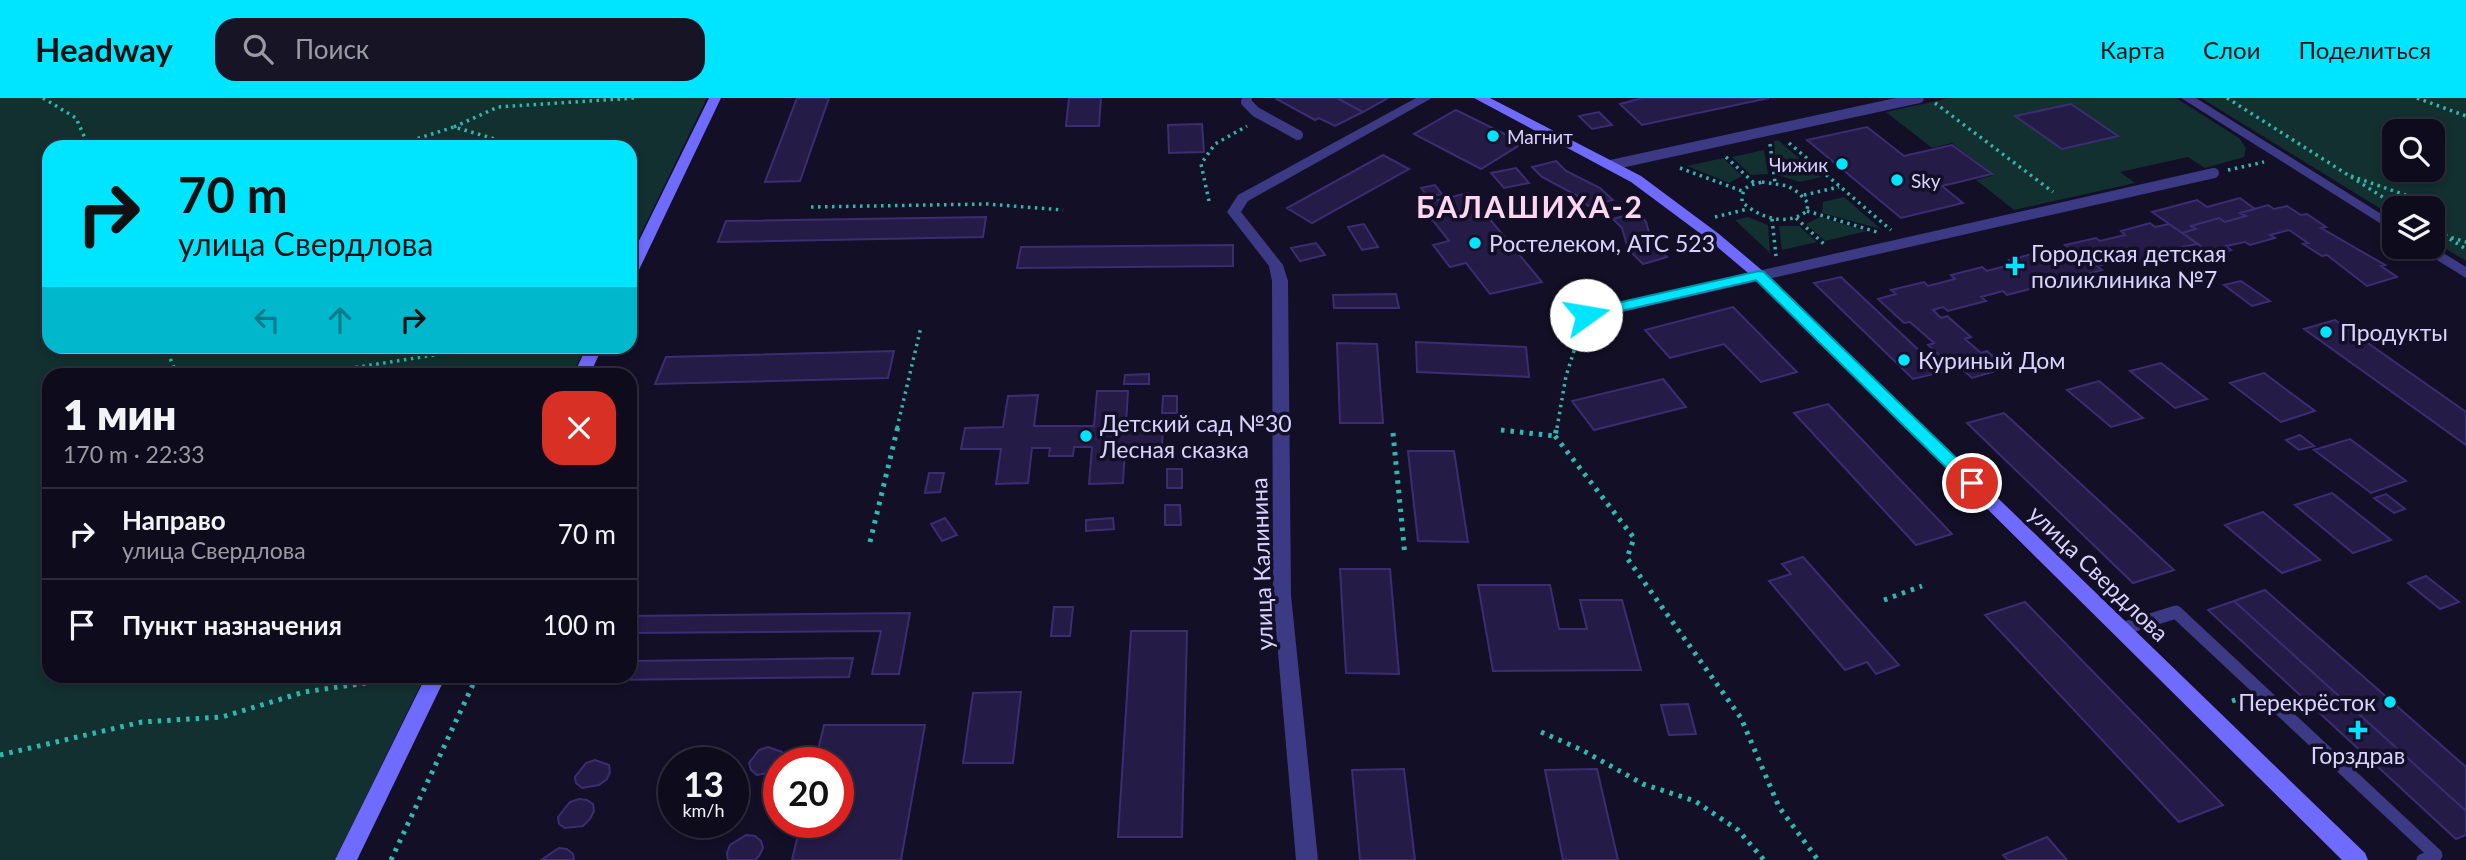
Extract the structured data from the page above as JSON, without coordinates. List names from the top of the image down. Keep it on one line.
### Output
{"streets":{"main road":["улица Свердлова"],"street":["улица Калинина"]},"districts":["БАЛАШИХА-2"],"places":{"other":["Магнит","Чижик","Sky","Ростелеком, АТС 523","Продукты","Куриный Дом","Детский сад №30 Лесная сказка","Перекрёсток"],"health":["Городская детская поликлиника №7","Горздрав"]},"page":{"header":"Headway","search":"Поиск","nav":["Карта","Слои","Поделиться"],"turn":["70 m","улица Свердлова"],"heading":["1 мин","170 m · 22:33"],"list":[{"name":"Направо","note":"улица Свердлова","value":"70 m"},{"name":"Пункт назначения","value":"100 m"}],"speed":"13 km/h","limit":"20"}}
